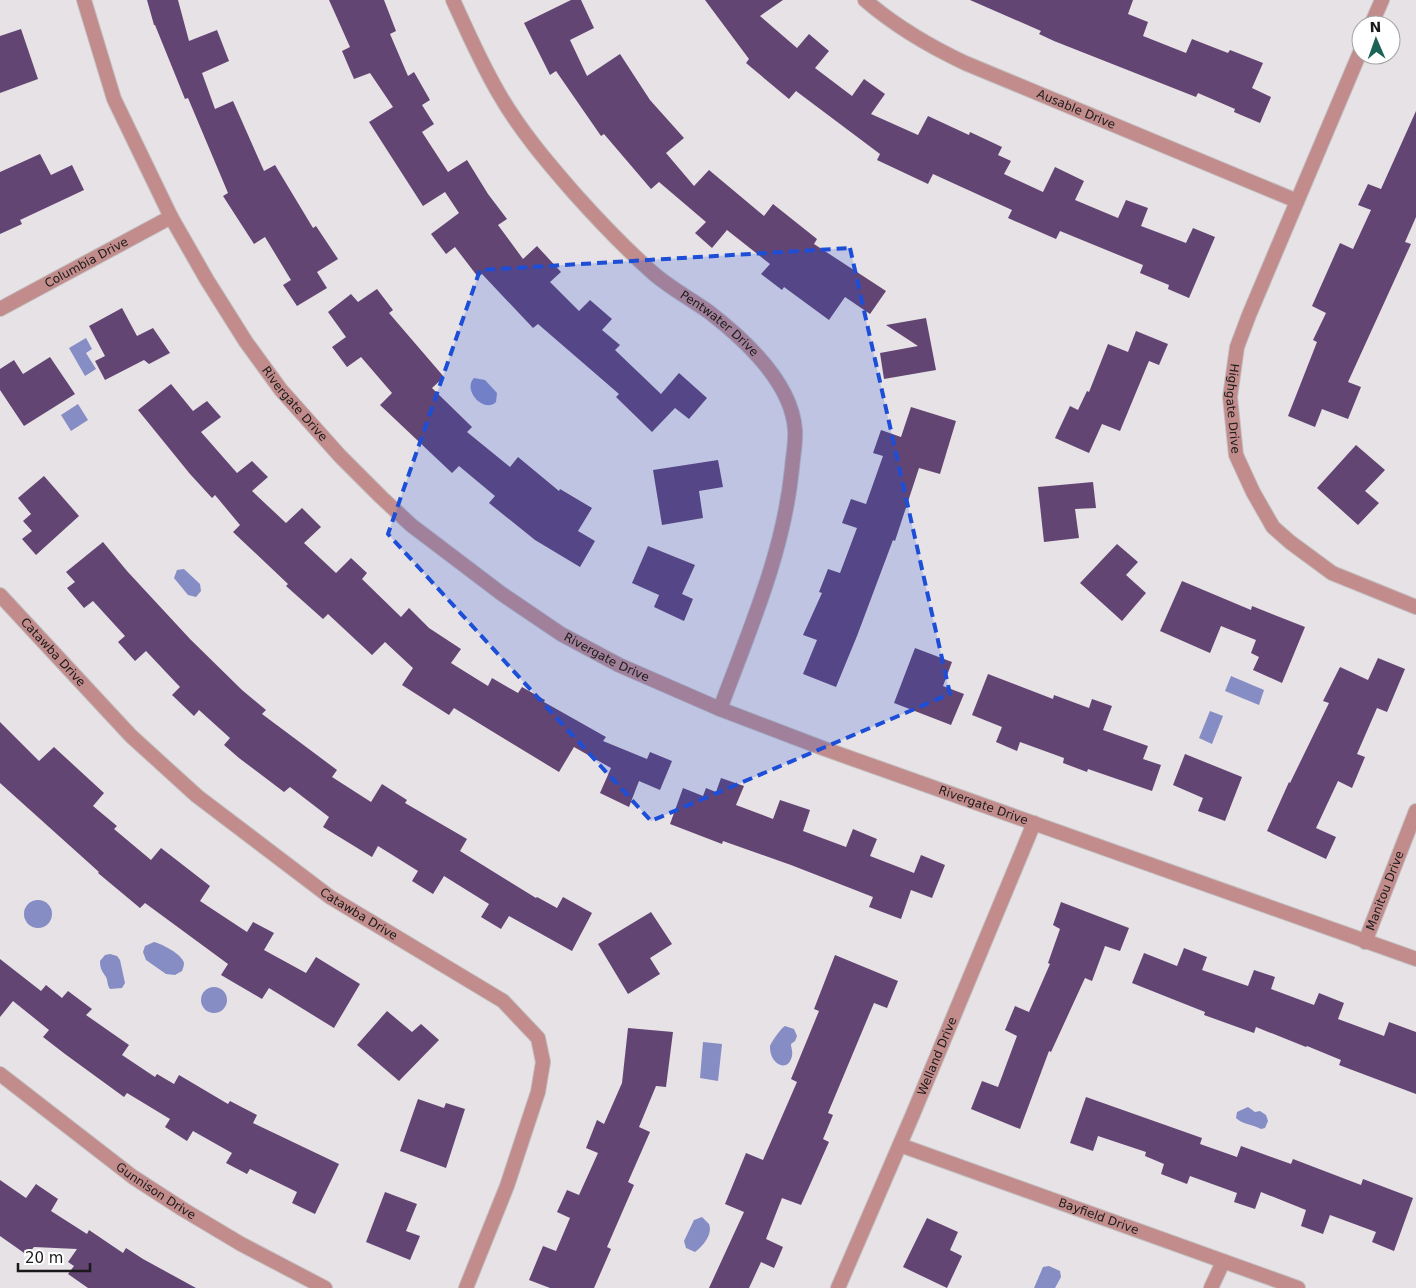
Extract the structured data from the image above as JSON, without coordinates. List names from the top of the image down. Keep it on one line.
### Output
{"streets":{"street":["Ausable Drive","Columbia Drive","Pentwater Drive","Rivergate Drive","Highgate Drive","Catawba Drive","Manitou Drive","Welland Drive","Gunnison Drive","Bayfield Drive"]},"crossings":[["Ausable Drive","Highgate Drive"],["Columbia Drive","Rivergate Drive"],["Pentwater Drive","Rivergate Drive"],["Rivergate Drive","Manitou Drive"],["Rivergate Drive","Welland Drive"],["Welland Drive","Bayfield Drive"]],"scale_bar":"20 m","north":"top"}
